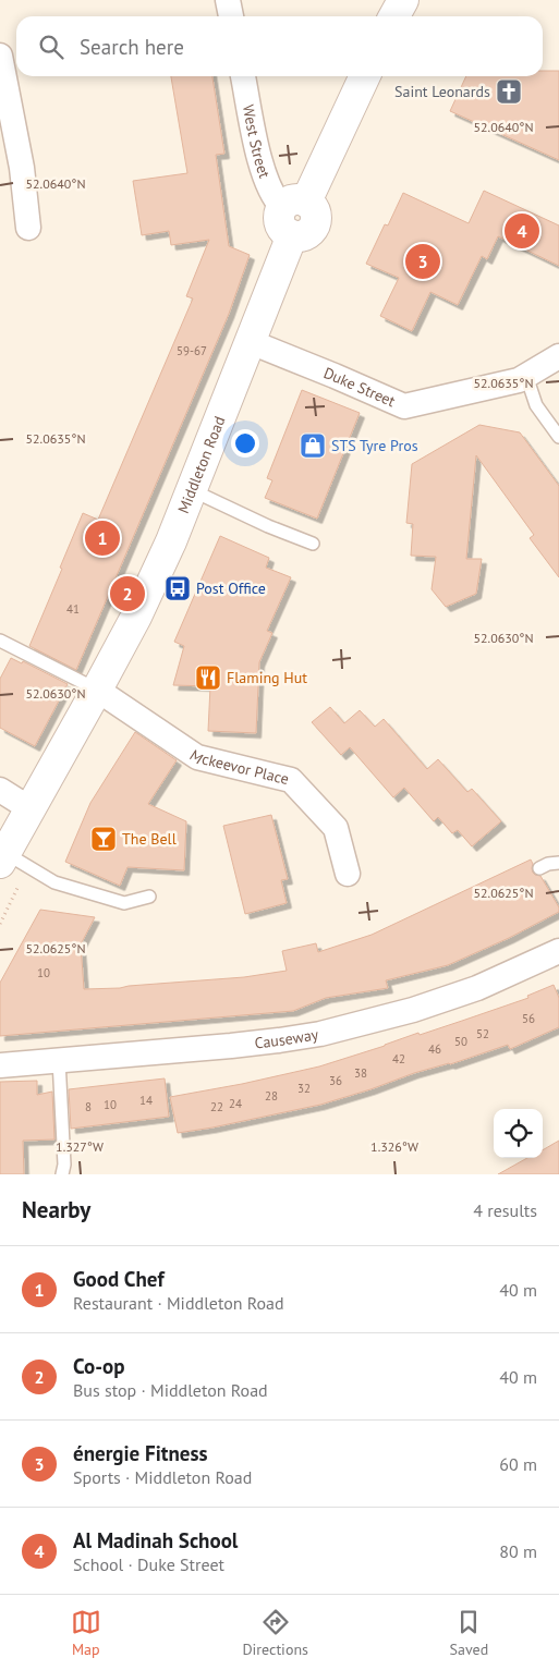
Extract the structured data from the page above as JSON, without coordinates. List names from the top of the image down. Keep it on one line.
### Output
{"streets":{"street":["West Street","Duke Street","Middleton Road","Mckeevor Place","Causeway"]},"crossings":[["West Street","Middleton Road"],["Duke Street","Middleton Road"],["Middleton Road","Mckeevor Place"]],"places":{"church":["Saint Leonards"],"shop":["STS Tyre Pros"],"bus stop":["Post Office"],"restaurant":["Flaming Hut"],"bar":["The Bell"]},"house_numbers":["59-67","41","10","56","52","50","46","42","38","36","32","28","14","24","10","8","22"],"page":{"search":"Search here","pins":["4","3","1","2"],"heading":["Nearby","4 results"],"list":[{"mark":"1","name":"Good Chef","note":"Restaurant · Middleton Road","value":"40 m"},{"mark":"2","name":"Co-op","note":"Bus stop · Middleton Road","value":"40 m"},{"mark":"3","name":"énergie Fitness","note":"Sports · Middleton Road","value":"60 m"},{"mark":"4","name":"Al Madinah School","note":"School · Duke Street","value":"80 m"}],"nav":["Map","Directions","Saved"]},"coordinates":["52.0640°N","52.0635°N","52.0630°N","52.0625°N","1.327°W","1.326°W"]}
